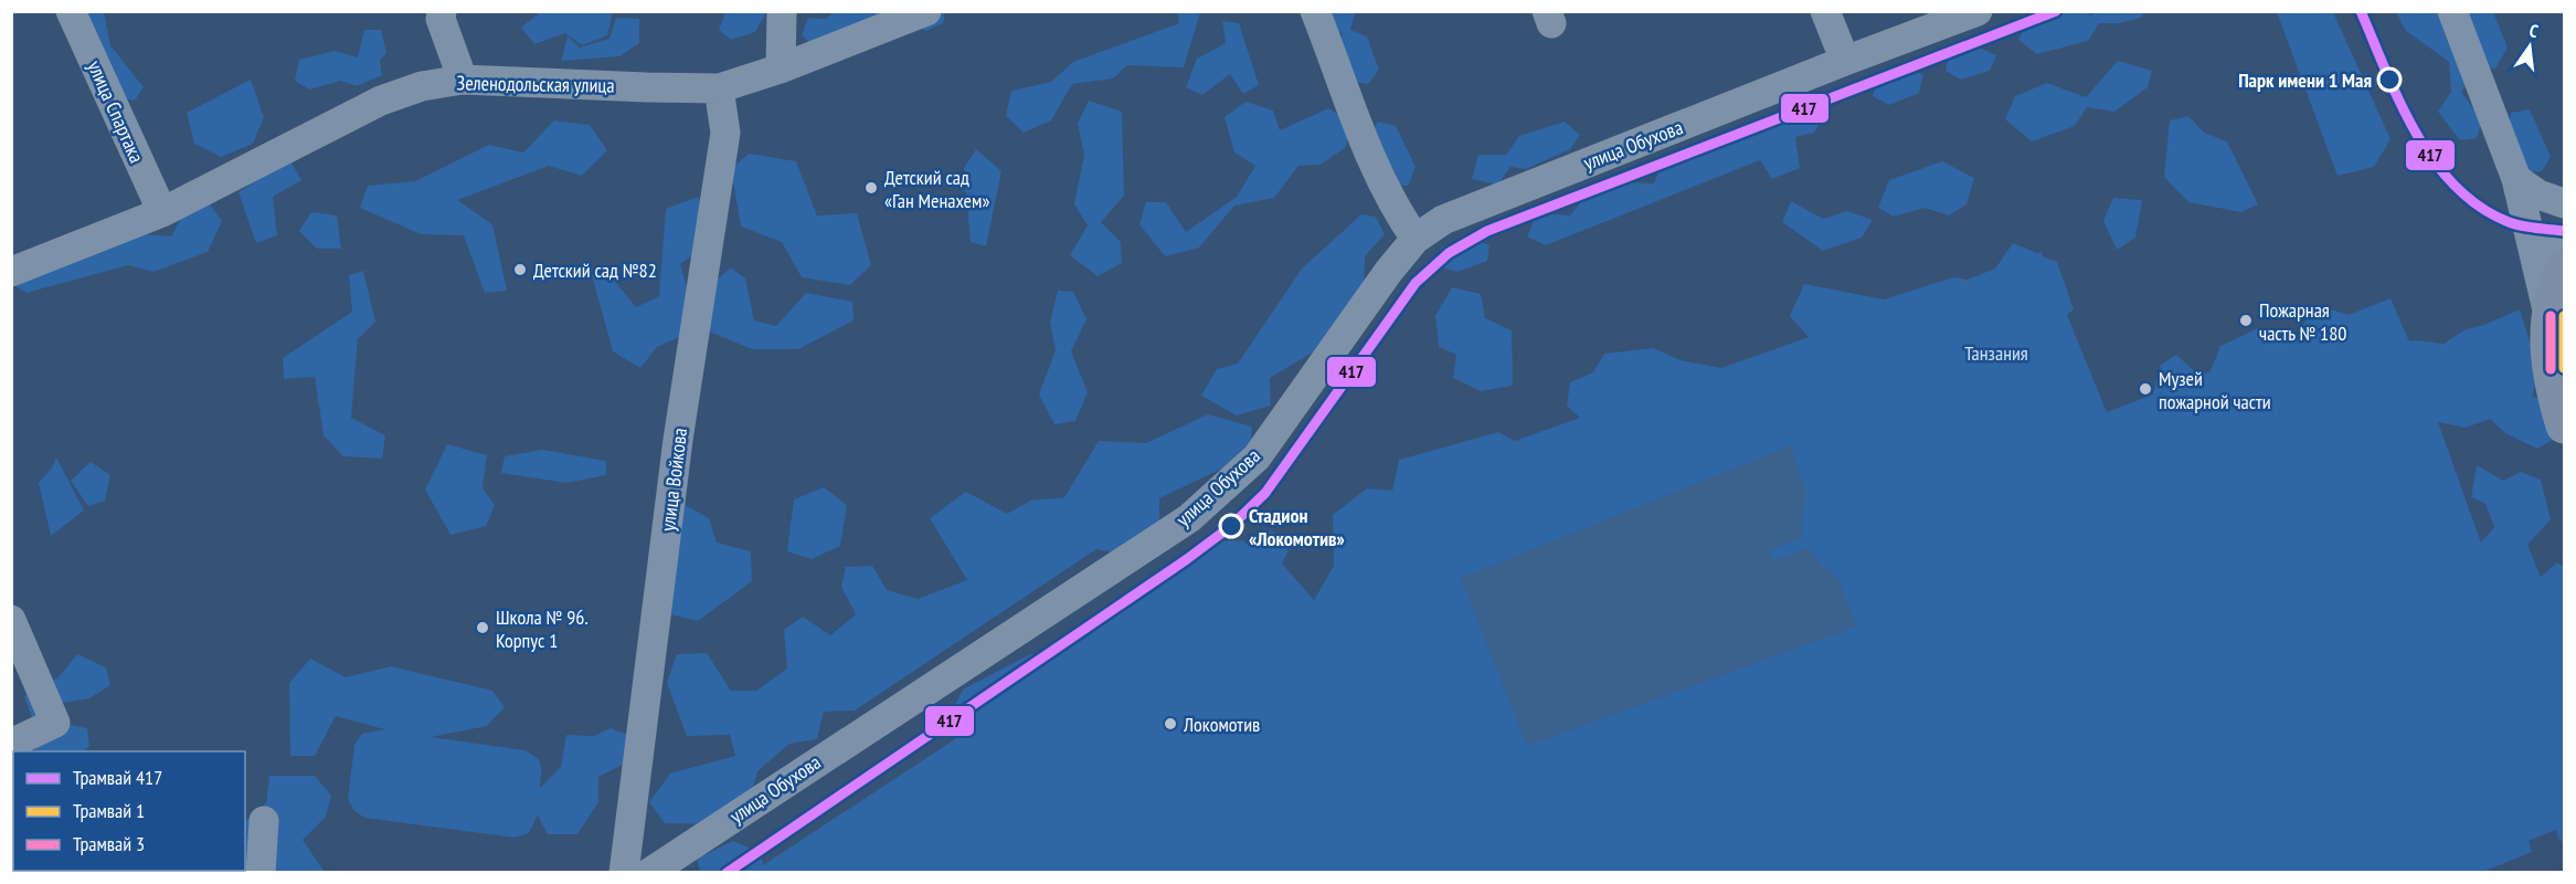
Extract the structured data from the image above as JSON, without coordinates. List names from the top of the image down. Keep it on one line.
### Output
{"streets":{"street":["Зеленодольская улица","улица Спартака","улица Обухова","улица Войкова"]},"crossings":[["Зеленодольская улица","улица Спартака"],["Зеленодольская улица","улица Войкова"]],"parks":["Танзания"],"places":["Парк имени 1 Мая","Детский сад «Ган Менахем»","Детский сад №82","Пожарная часть № 180","Музей пожарной части","Стадион «Локомотив»","Школа № 96. Корпус 1","Локомотив"],"lines":["tram line 417","tram line 1","tram line 3"],"legend":["Трамвай 417","Трамвай 1","Трамвай 3"],"north":"top"}
